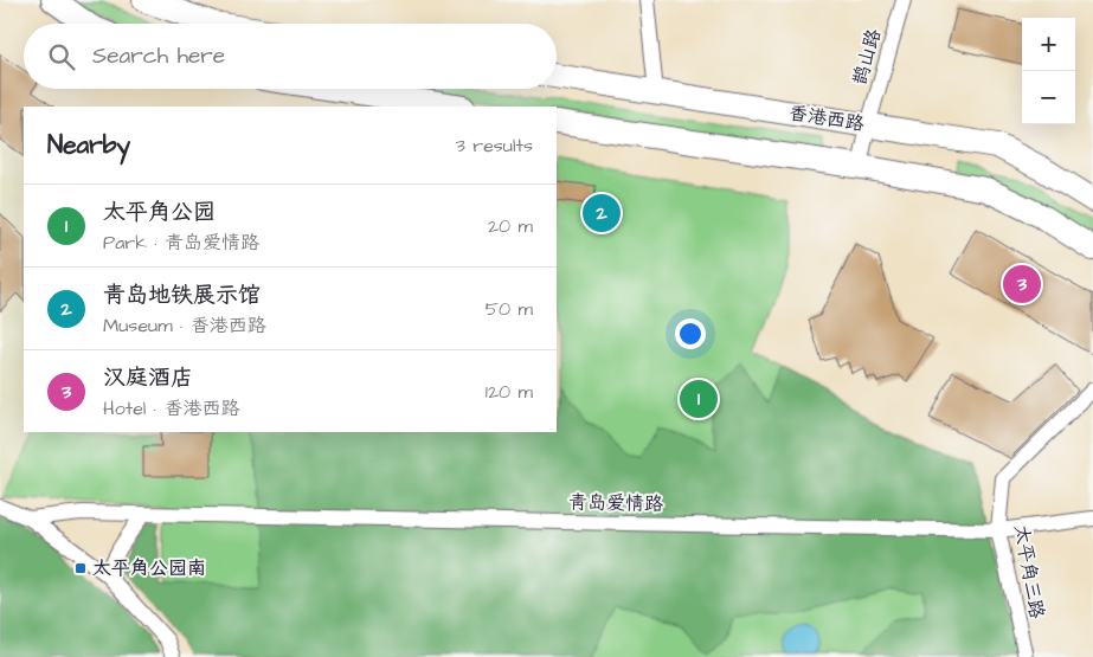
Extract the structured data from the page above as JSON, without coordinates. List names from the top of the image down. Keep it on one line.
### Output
{"streets":{"main road":["香港西路"],"street":["鹊山路","青岛爱情路","太平角三路"]},"crossings":[["鹊山路","香港西路"],["青岛爱情路","太平角三路"]],"places":{"transit":["太平角公园南"]},"page":{"map_buttons":["+","−"],"search":"Search here","heading":["Nearby","3 results"],"list":[{"mark":"1","name":"太平角公园","note":"Park · 青岛爱情路","value":"20 m"},{"mark":"2","name":"青岛地铁展示馆","note":"Museum · 香港西路","value":"50 m"},{"mark":"3","name":"汉庭酒店","note":"Hotel · 香港西路","value":"120 m"}],"pins":["2","3","1"]}}
